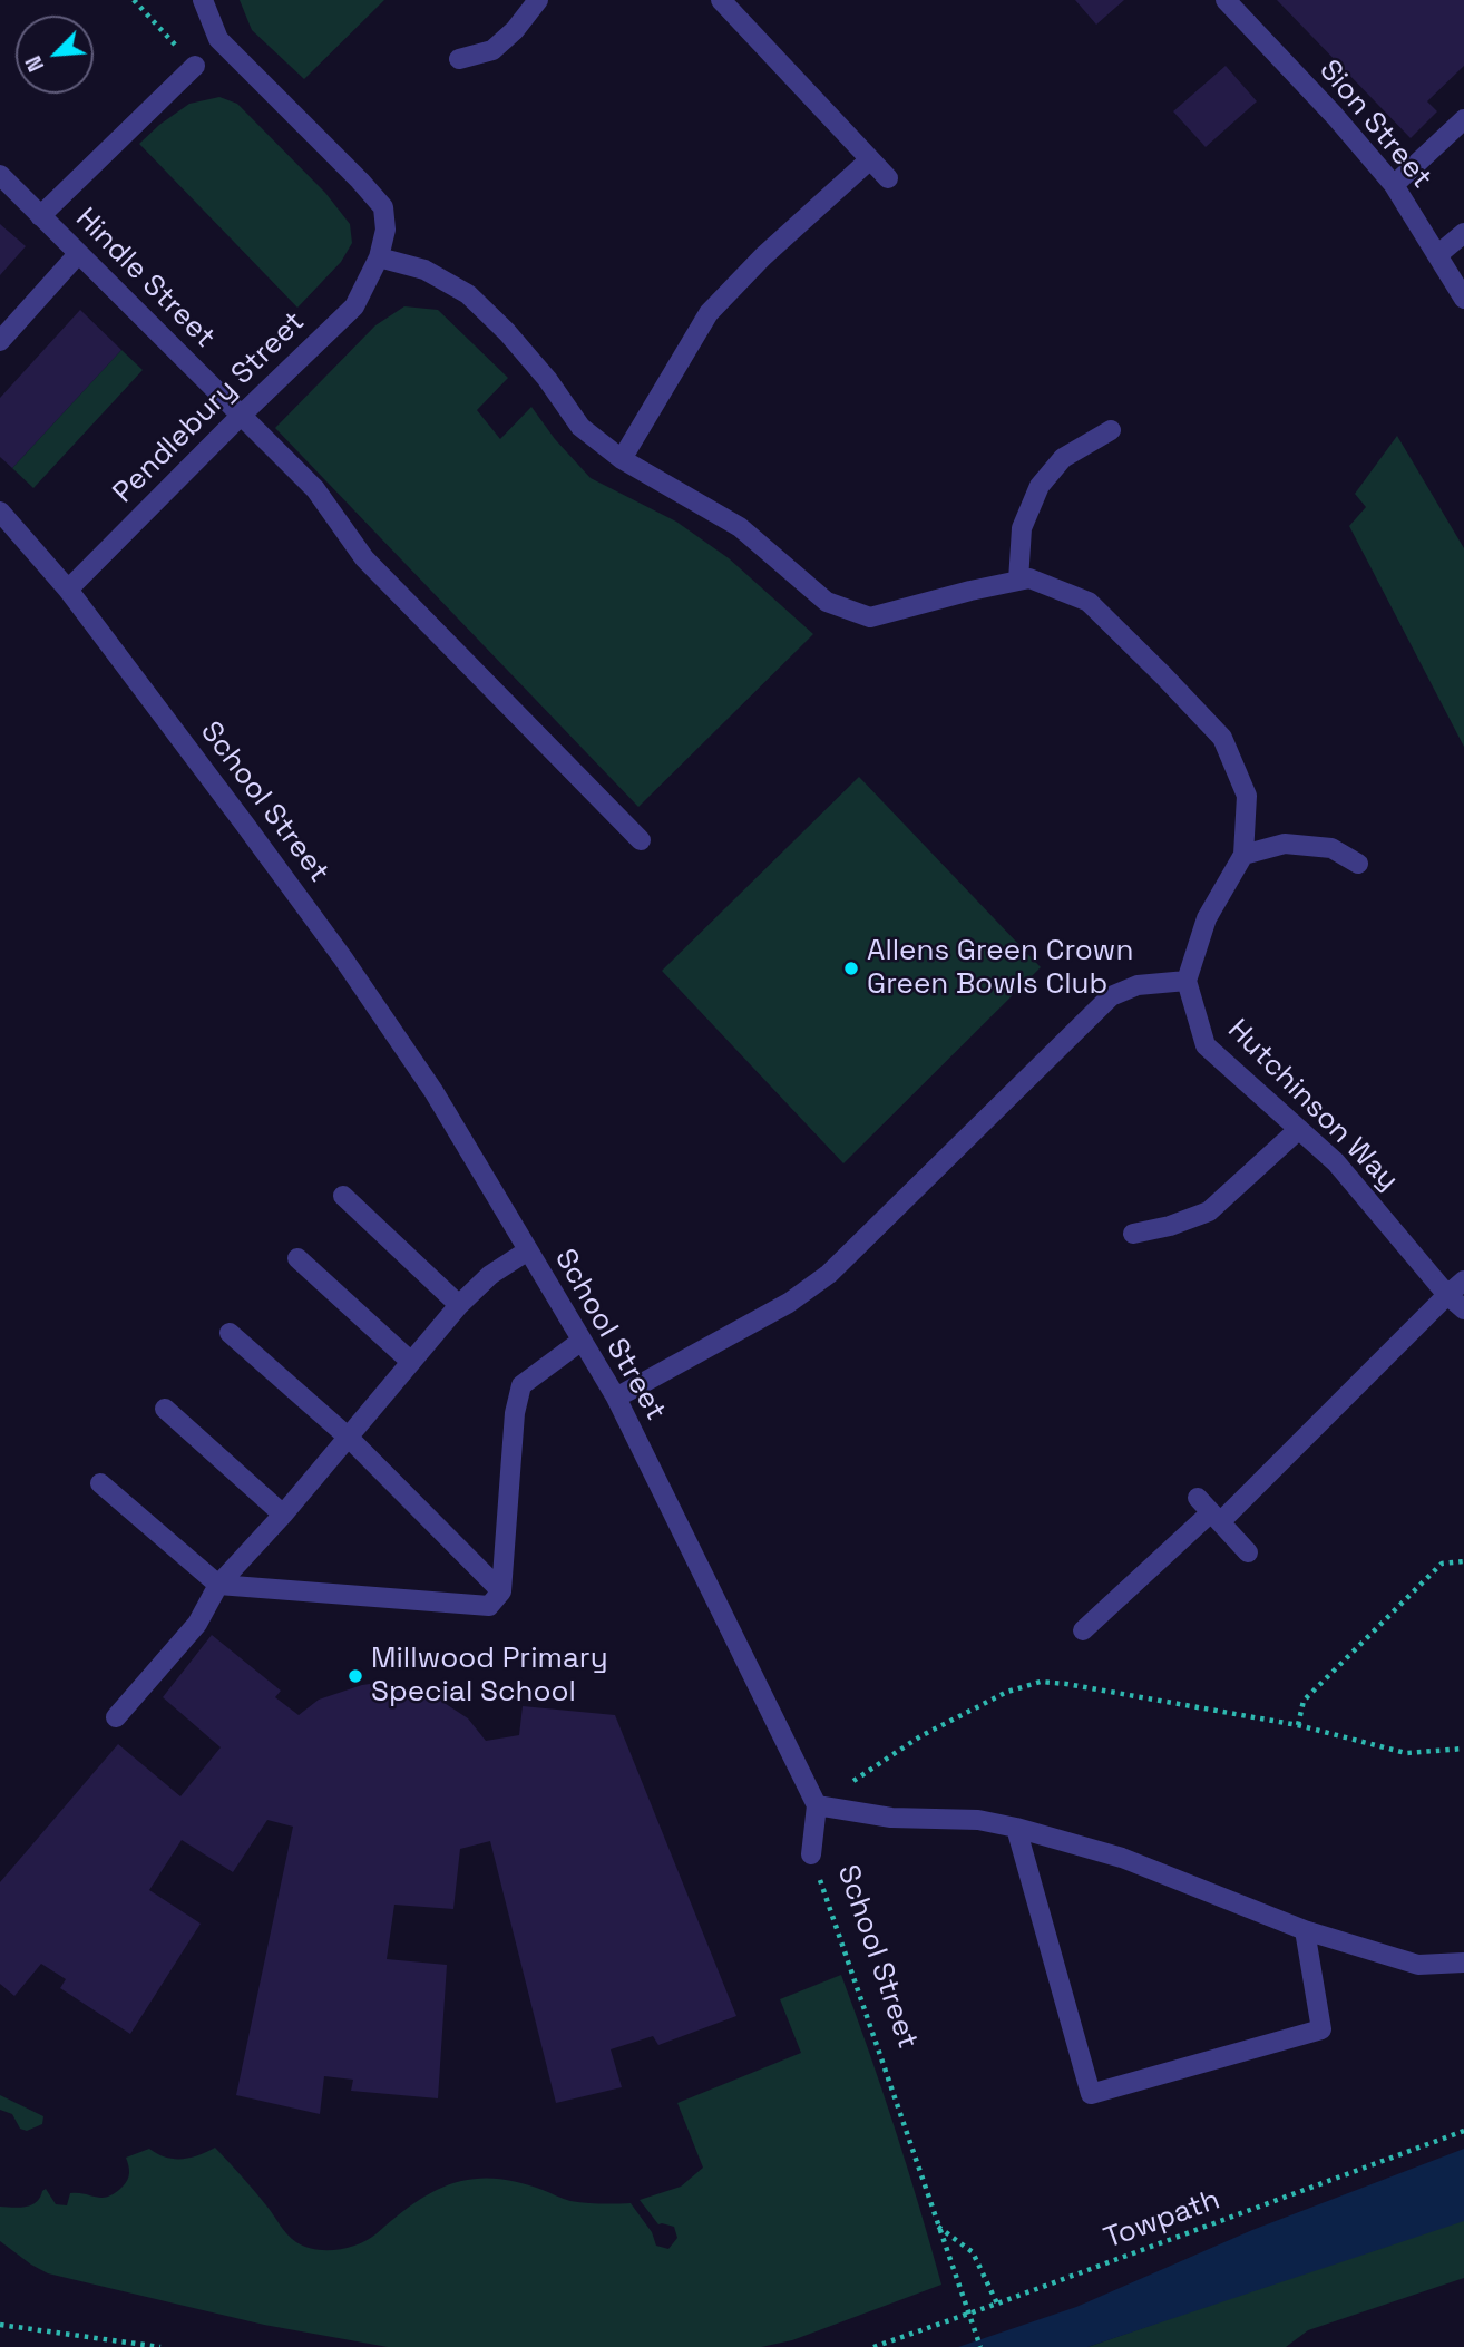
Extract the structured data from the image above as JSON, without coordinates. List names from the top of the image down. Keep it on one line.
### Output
{"streets":{"street":["Sion Street","Hindle Street","Pendlebury Street","School Street","Hutchinson Way"],"path":["Towpath"]},"crossings":[["Hindle Street","Pendlebury Street"],["Pendlebury Street","School Street"]],"places":["Allens Green Crown Green Bowls Club","Millwood Primary Special School"],"north":"bottom left"}
